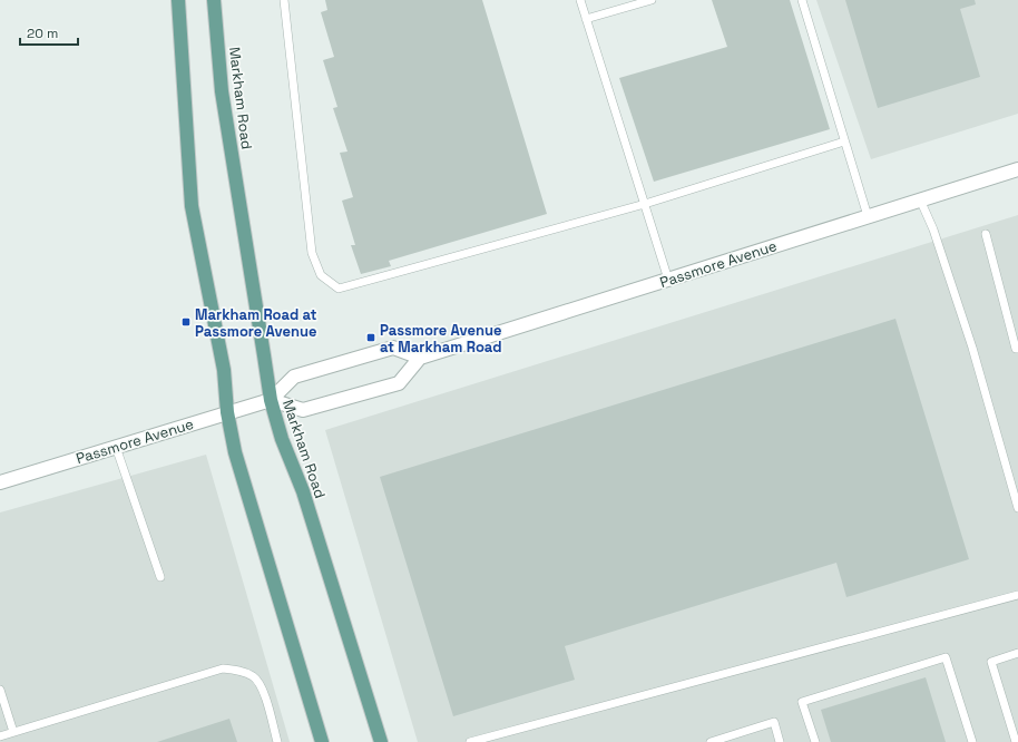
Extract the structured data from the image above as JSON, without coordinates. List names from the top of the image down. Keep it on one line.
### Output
{"streets":{"main road":["Markham Road"],"street":["Passmore Avenue"]},"crossings":[["Markham Road","Passmore Avenue"]],"places":{"transit":["Markham Road at Passmore Avenue","Passmore Avenue at Markham Road"]},"scale_bar":"20 m"}
